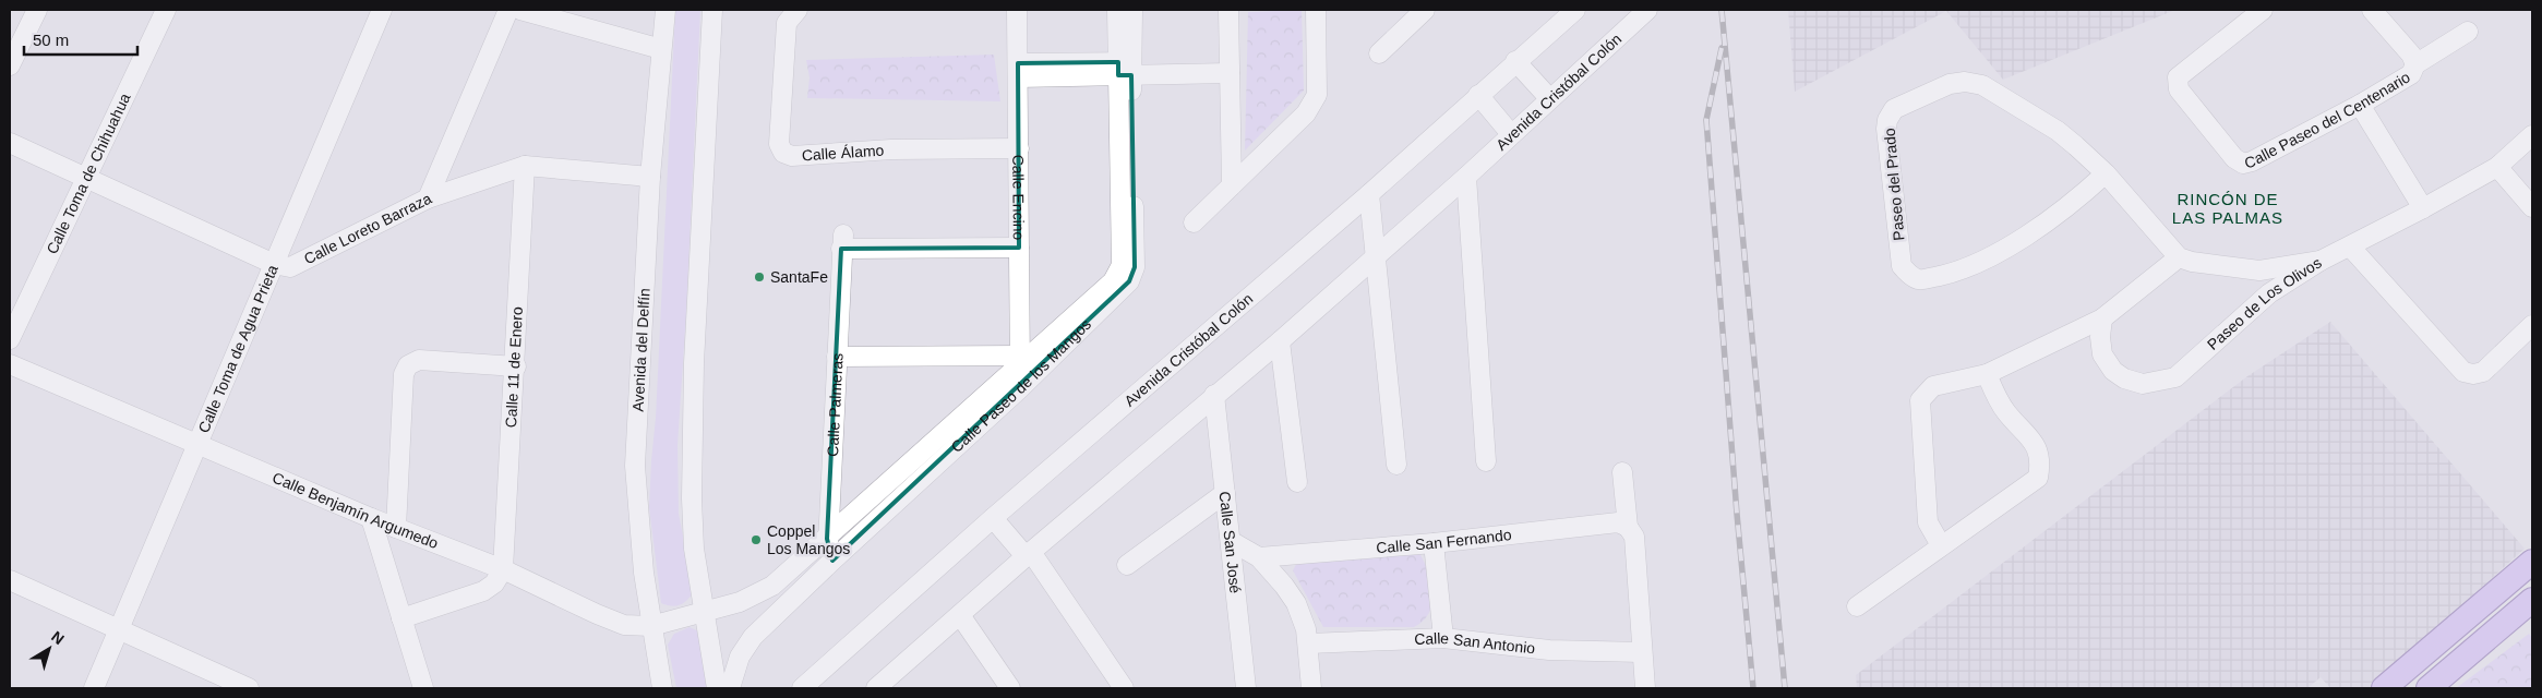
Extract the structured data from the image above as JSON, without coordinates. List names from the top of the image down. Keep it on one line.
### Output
{"streets":{"street":["Avenida Cristóbal Colón","Calle Paseo del Centenario","Calle Álamo","Calle Toma de Chihuahua","Paseo del Prado","Calle Encino","Calle Loreto Barraza","Paseo de Los Olivos","Calle Toma de Agua Prieta","Avenida del Delfín","Calle 11 de Enero","Calle Paseo de los Mangos","Calle Palmeras","Calle Benjamín Argumedo","Calle San Fernando","Calle San José","Calle San Antonio"]},"crossings":[["Avenida Cristóbal Colón","Calle San José"],["Calle Álamo","Calle Encino"],["Paseo del Prado","Paseo de Los Olivos"],["Calle Encino","Calle Paseo de los Mangos"],["Calle Encino","Calle Palmeras"],["Calle Loreto Barraza","Calle Toma de Agua Prieta"],["Calle Loreto Barraza","Avenida del Delfín"],["Calle Loreto Barraza","Calle 11 de Enero"],["Calle Toma de Agua Prieta","Calle Benjamín Argumedo"],["Avenida del Delfín","Calle Benjamín Argumedo"],["Calle 11 de Enero","Calle Benjamín Argumedo"],["Calle Paseo de los Mangos","Calle Palmeras"],["Calle Paseo de los Mangos","Calle Benjamín Argumedo"]],"districts":["RINCÓN DE LAS PALMAS"],"places":["SantaFe","Coppel Los Mangos"],"scale_bar":"50 m","north":"top right"}
